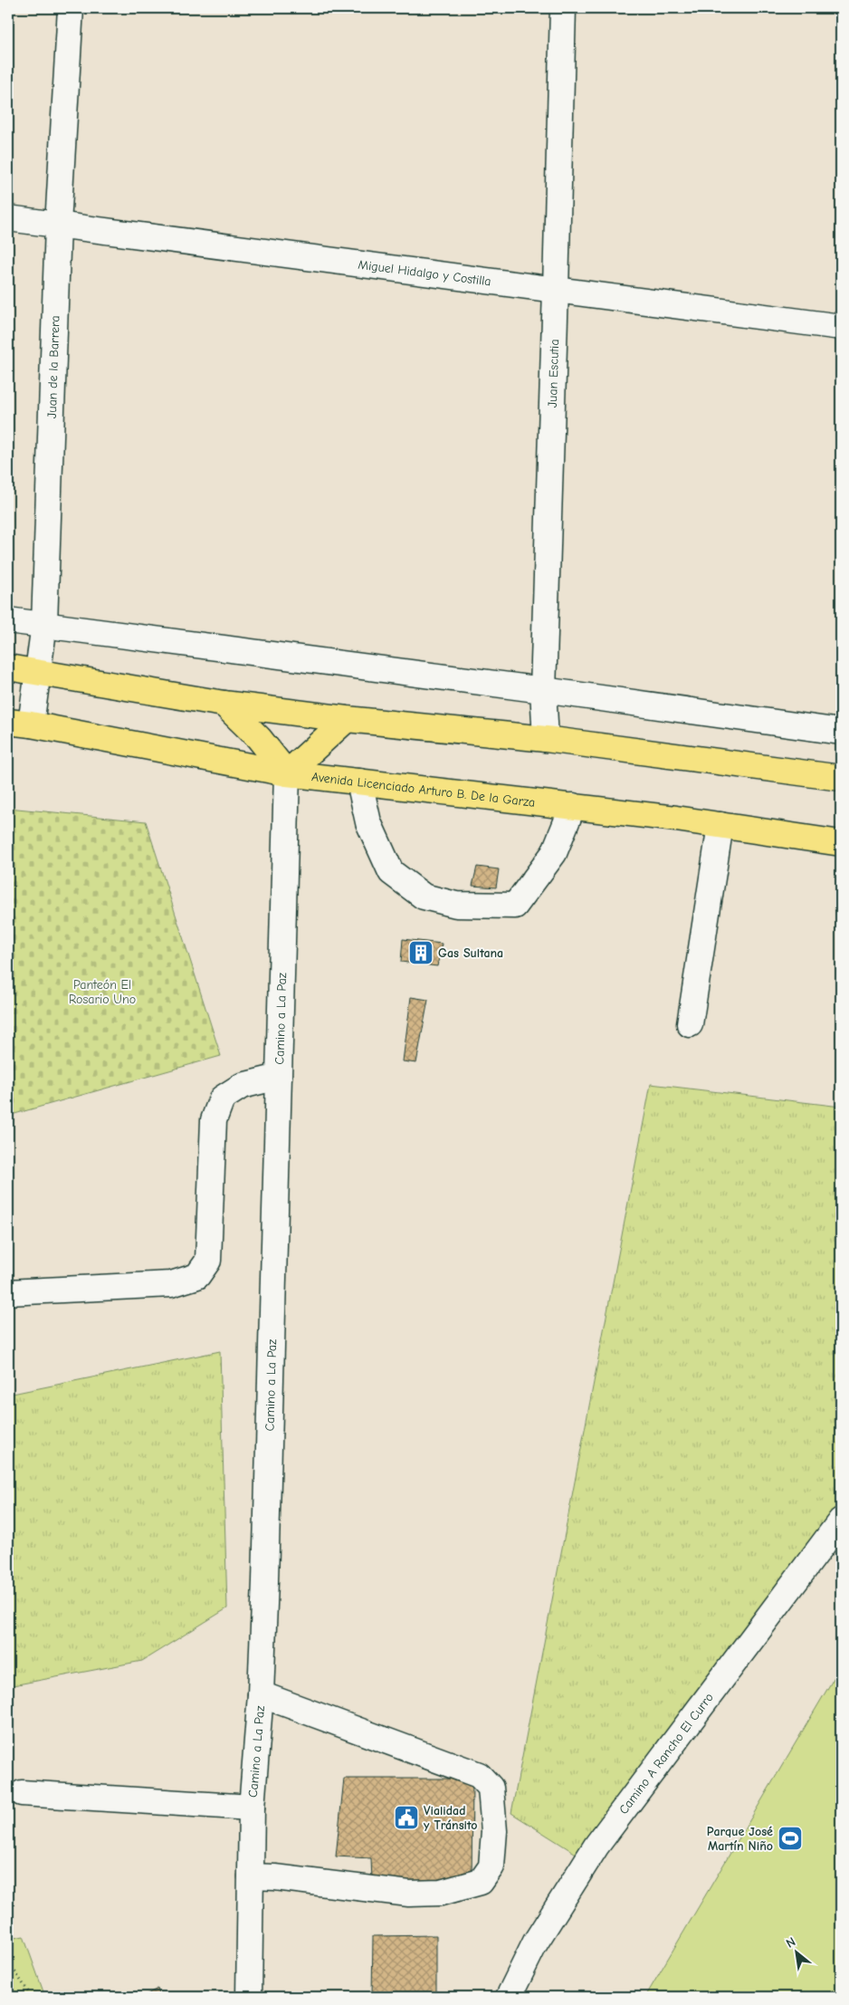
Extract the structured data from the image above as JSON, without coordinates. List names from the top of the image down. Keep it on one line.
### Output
{"streets":{"main road":["Avenida Licenciado Arturo B. De la Garza"],"street":["Miguel Hidalgo y Costilla","Juan de la Barrera","Juan Escutia","Camino a La Paz","Camino A Rancho El Curro"]},"crossings":[["Miguel Hidalgo y Costilla","Juan de la Barrera"],["Miguel Hidalgo y Costilla","Juan Escutia"],["Juan de la Barrera","Avenida Licenciado Arturo B. De la Garza"],["Avenida Licenciado Arturo B. De la Garza","Camino a La Paz"]],"parks":["Panteón El Rosario Uno"],"places":{"building":["Gas Sultana"],"public building":["Vialidad y Tránsito"],"sports":["Parque José Martín Niño"]},"north":"top left"}
